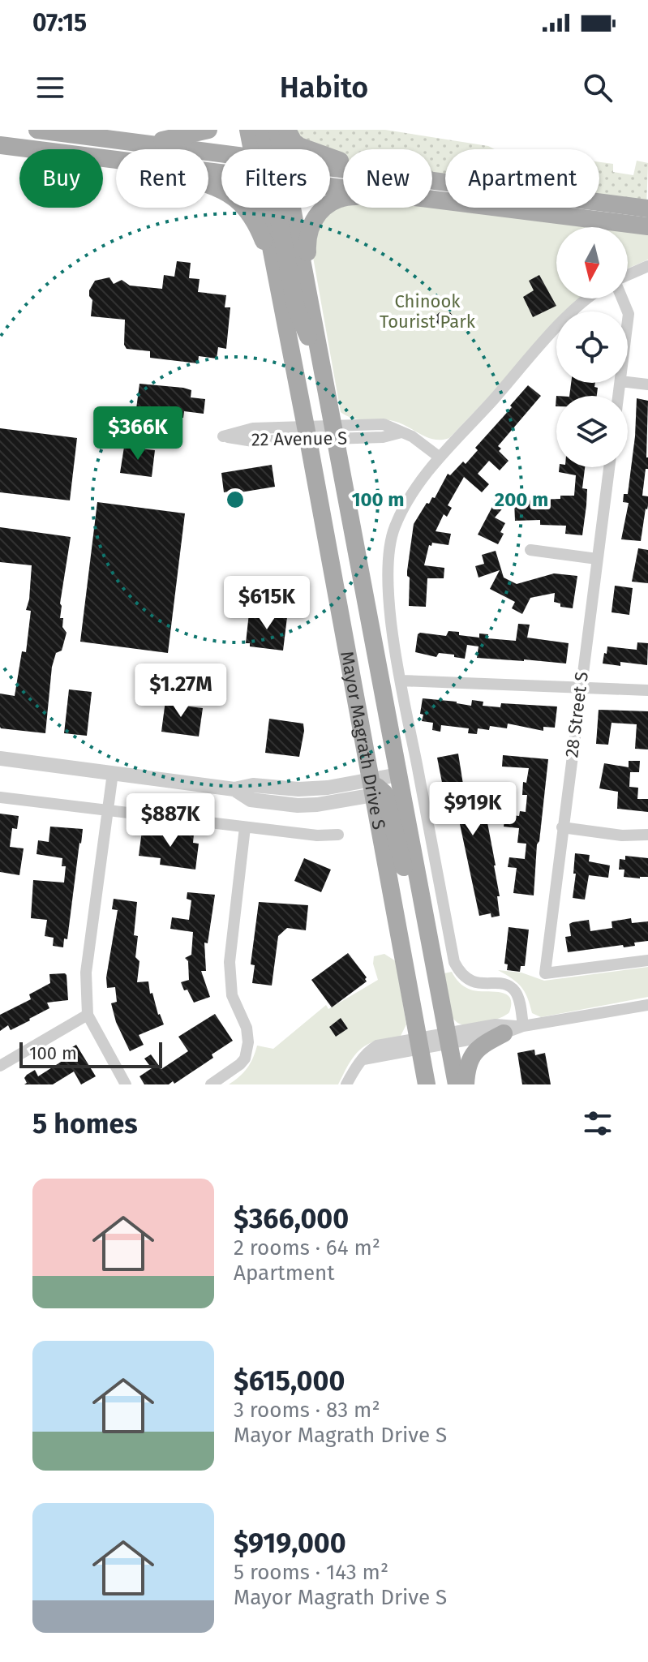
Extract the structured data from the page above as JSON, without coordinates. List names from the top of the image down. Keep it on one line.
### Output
{"streets":{"main road":["Mayor Magrath Drive S"],"street":["22 Avenue S","28 Street S"]},"crossings":[["22 Avenue S","Mayor Magrath Drive S"]],"parks":["Chinook Tourist Park"],"scale_bar":"100 m","north":"bottom","page":{"status":"07:15","header":"Habito","chip":["Buy","Rent","Filters","New","Apartment"],"price":["$366K","$615K","$1.27M","$919K","$887K"],"scale":"100 m","heading":"5 homes","list":[{"name":"$366,000","note":"2 rooms · 64 m² · Apartment"},{"name":"$615,000","note":"3 rooms · 83 m² · Mayor Magrath Drive S"},{"name":"$919,000","note":"5 rooms · 143 m² · Mayor Magrath Drive S"}]},"rings":["100 m","200 m"]}
